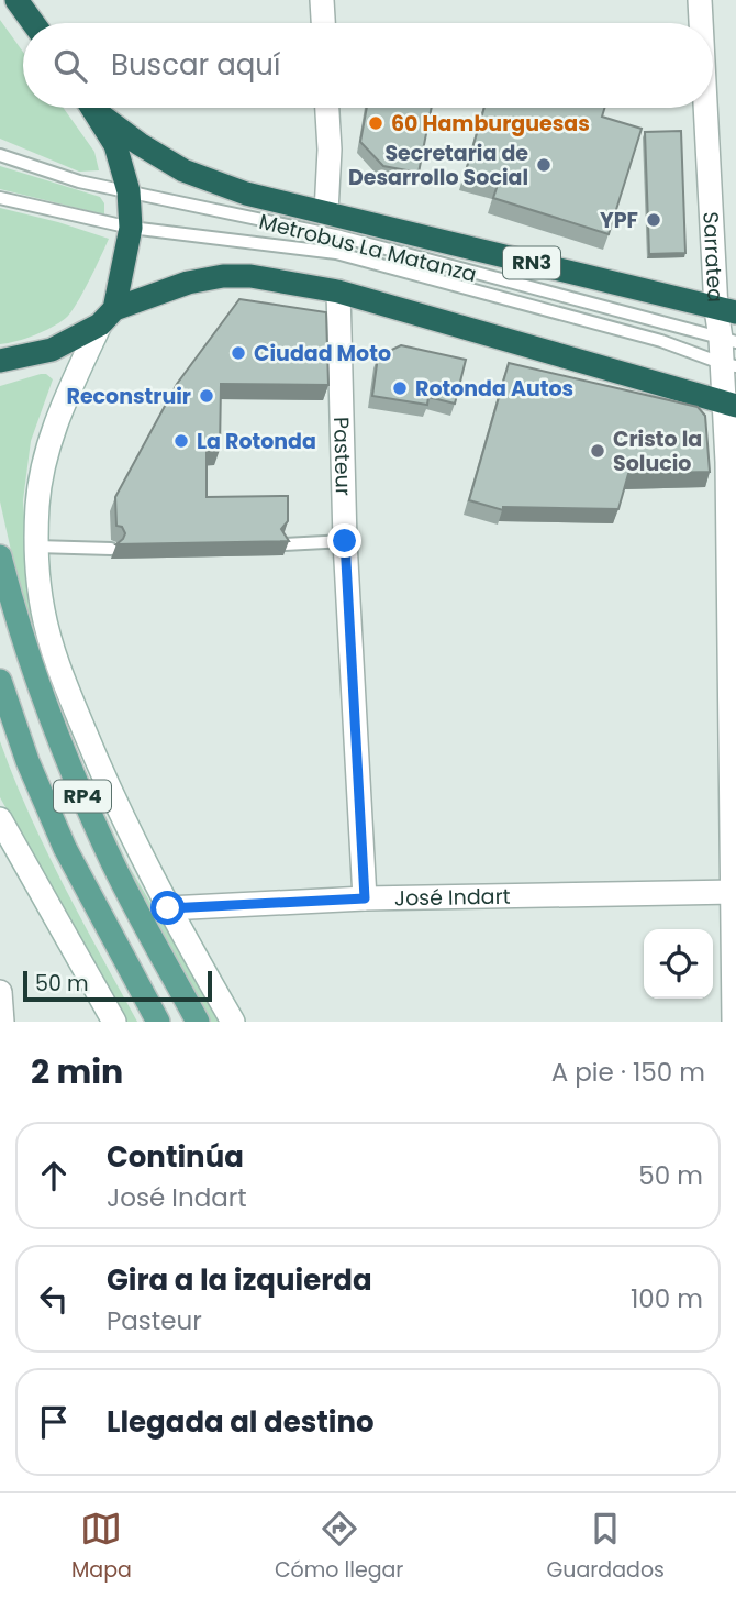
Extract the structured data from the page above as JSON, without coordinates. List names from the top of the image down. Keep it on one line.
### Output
{"streets":{"highway":["RN3"],"main road":["RP4"],"street":["Sarratea","Pasteur","José Indart"],"lane":["Metrobus La Matanza"]},"crossings":[["Metrobus La Matanza","Sarratea"],["Metrobus La Matanza","RN3"],["Sarratea","RN3"],["Sarratea","José Indart"],["Pasteur","José Indart"]],"places":["60 Hamburguesas","Secretaria de Desarrollo Social","YPF","Ciudad Moto","Rotonda Autos","Reconstruir","La Rotonda","Cristo la Solucio"],"scale_bar":"50 m","page":{"search":"Buscar aquí","scale":"50 m","heading":["2 min","A pie · 150 m"],"list":[["Continúa","José Indart","50 m"],["Gira a la izquierda","Pasteur","100 m"],"Llegada al destino"],"nav":["Mapa","Cómo llegar","Guardados"]}}
